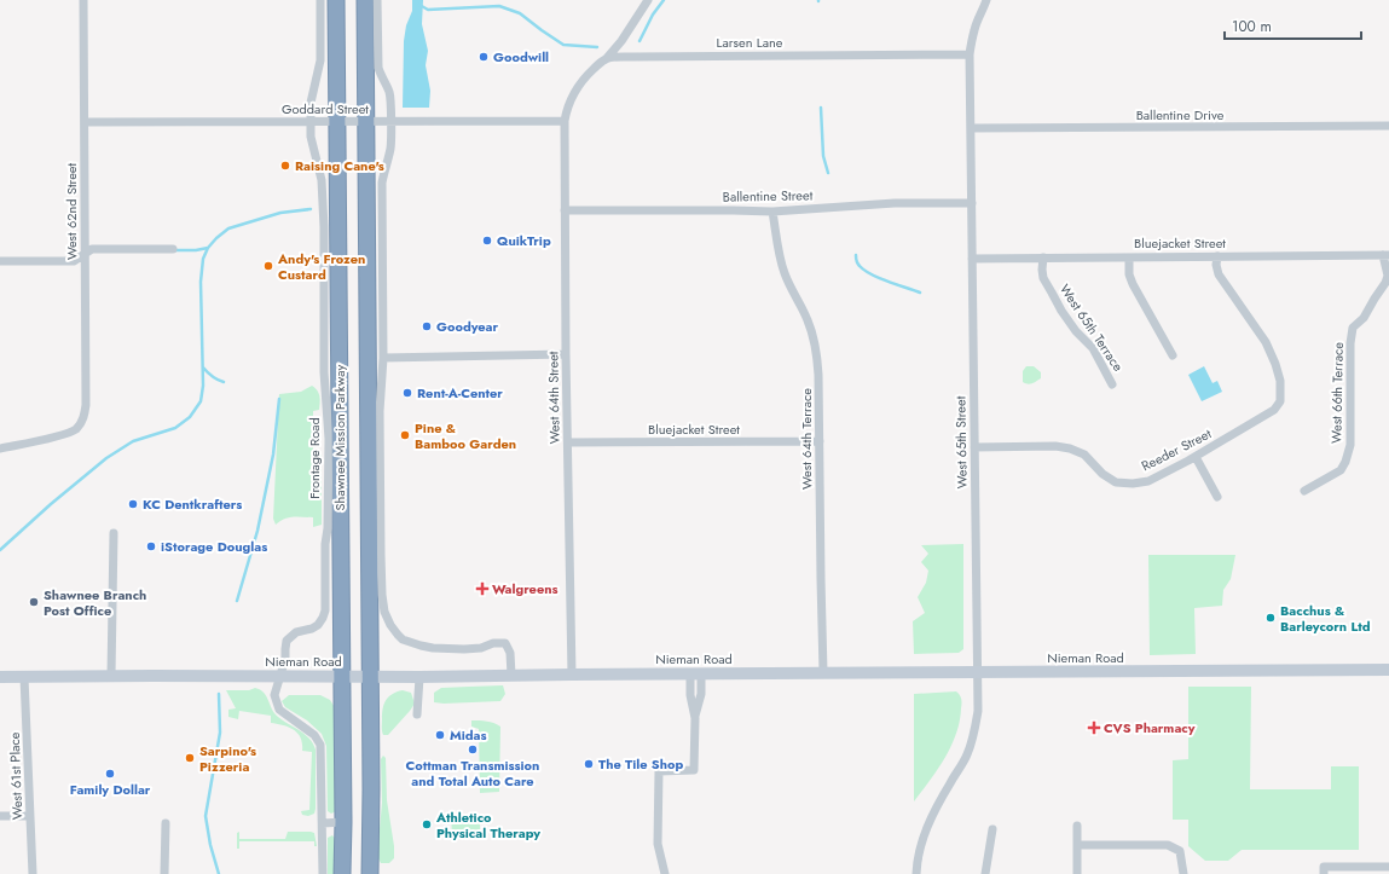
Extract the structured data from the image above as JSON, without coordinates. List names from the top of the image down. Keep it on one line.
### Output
{"streets":{"highway":["Shawnee Mission Parkway"],"main road":["Nieman Road"],"street":["Larsen Lane","Goddard Street","Ballentine Drive","Ballentine Street","West 62nd Street","Bluejacket Street","West 65th Terrace","West 66th Terrace","West 64th Street","West 64th Terrace","West 65th Street","Reeder Street","Frontage Road","West 61st Place"]},"crossings":[["Larsen Lane","West 65th Street"],["Goddard Street","West 62nd Street"],["Goddard Street","West 64th Street"],["Goddard Street","Shawnee Mission Parkway"],["Goddard Street","Frontage Road"],["Ballentine Drive","West 65th Street"],["Ballentine Street","West 64th Street"],["Ballentine Street","West 64th Terrace"],["Ballentine Street","West 65th Street"],["Bluejacket Street","West 65th Terrace"],["Bluejacket Street","West 66th Terrace"],["Bluejacket Street","West 64th Street"],["Bluejacket Street","West 64th Terrace"],["Bluejacket Street","West 65th Street"],["Bluejacket Street","Reeder Street"],["West 64th Street","Nieman Road"],["Shawnee Mission Parkway","Nieman Road"],["West 64th Terrace","Nieman Road"],["West 65th Street","Reeder Street"],["West 65th Street","Nieman Road"],["Frontage Road","Nieman Road"],["Nieman Road","West 61st Place"]],"places":{"other":["Goodwill","Raising Cane's","QuikTrip","Andy's Frozen Custard","Goodyear","Rent-A-Center","Pine & Bamboo Garden","KC Dentkrafters","iStorage Douglas","Shawnee Branch Post Office","Bacchus & Barleycorn Ltd","Midas","Cottman Transmission and Total Auto Care","Sarpino's Pizzeria","The Tile Shop","Family Dollar","Athletico Physical Therapy"],"health":["Walgreens","CVS Pharmacy"]},"scale_bar":"100 m"}
